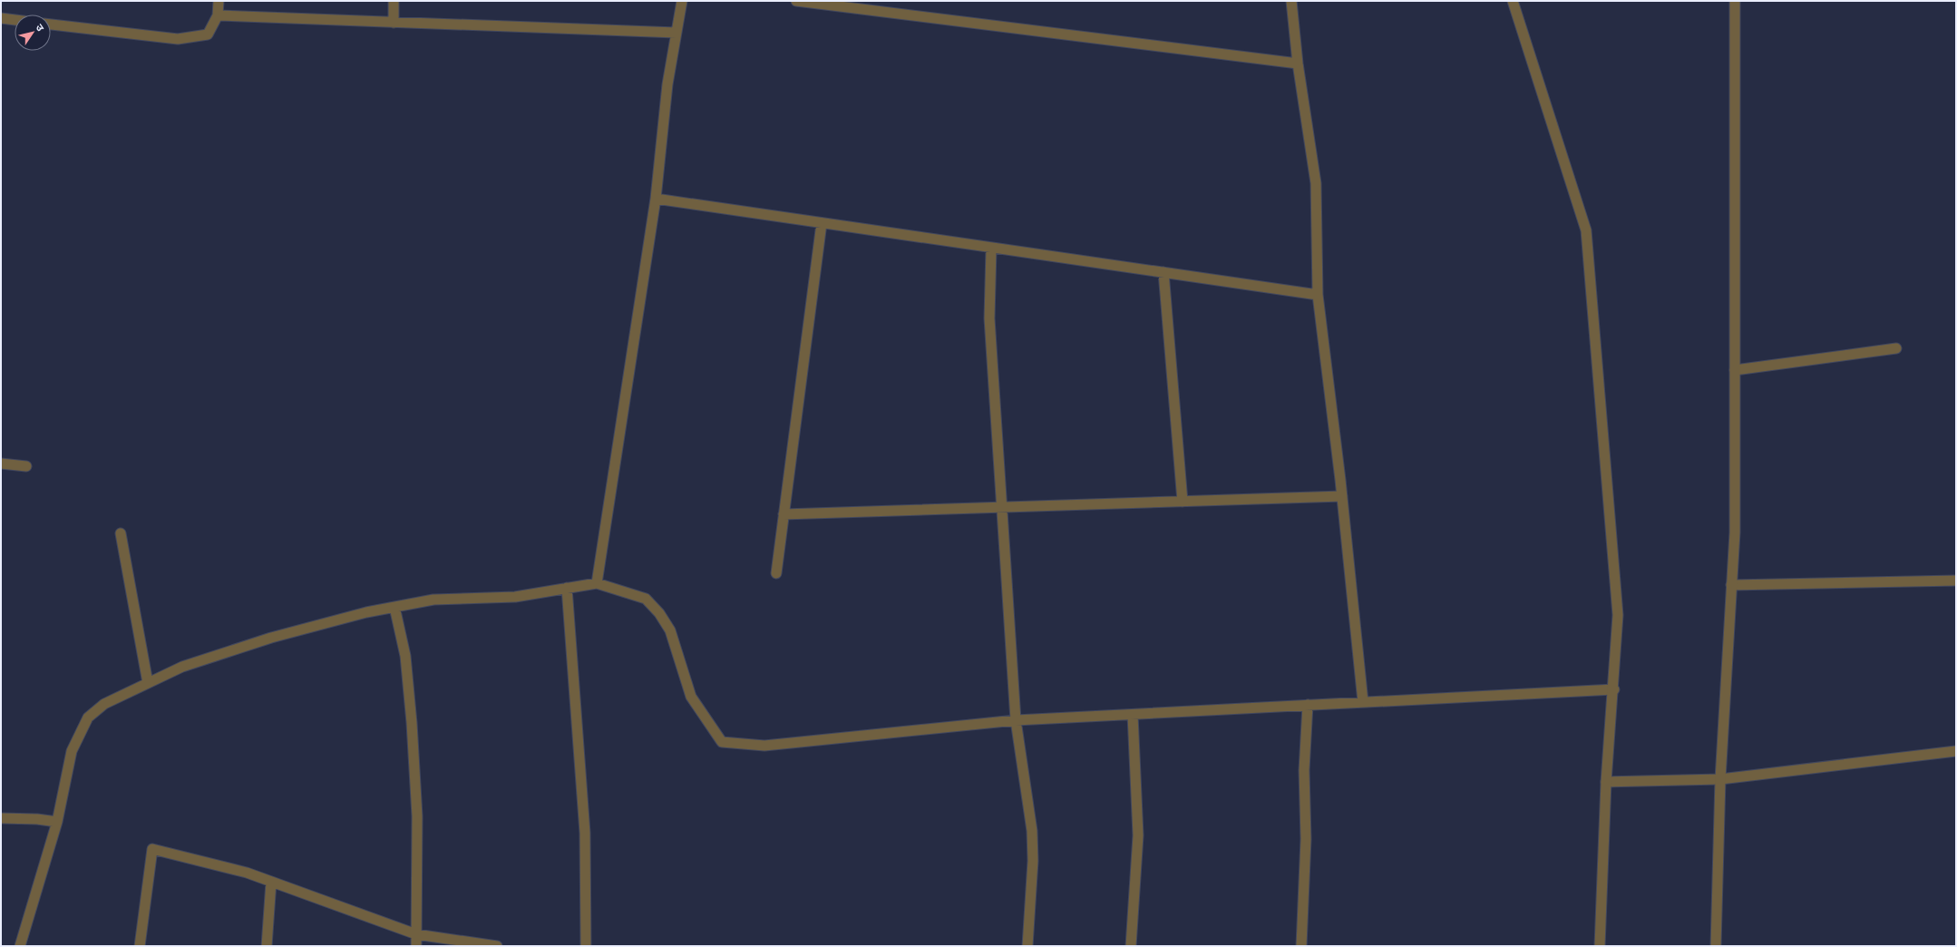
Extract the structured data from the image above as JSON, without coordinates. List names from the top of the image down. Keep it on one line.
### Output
{"north":"top right"}
